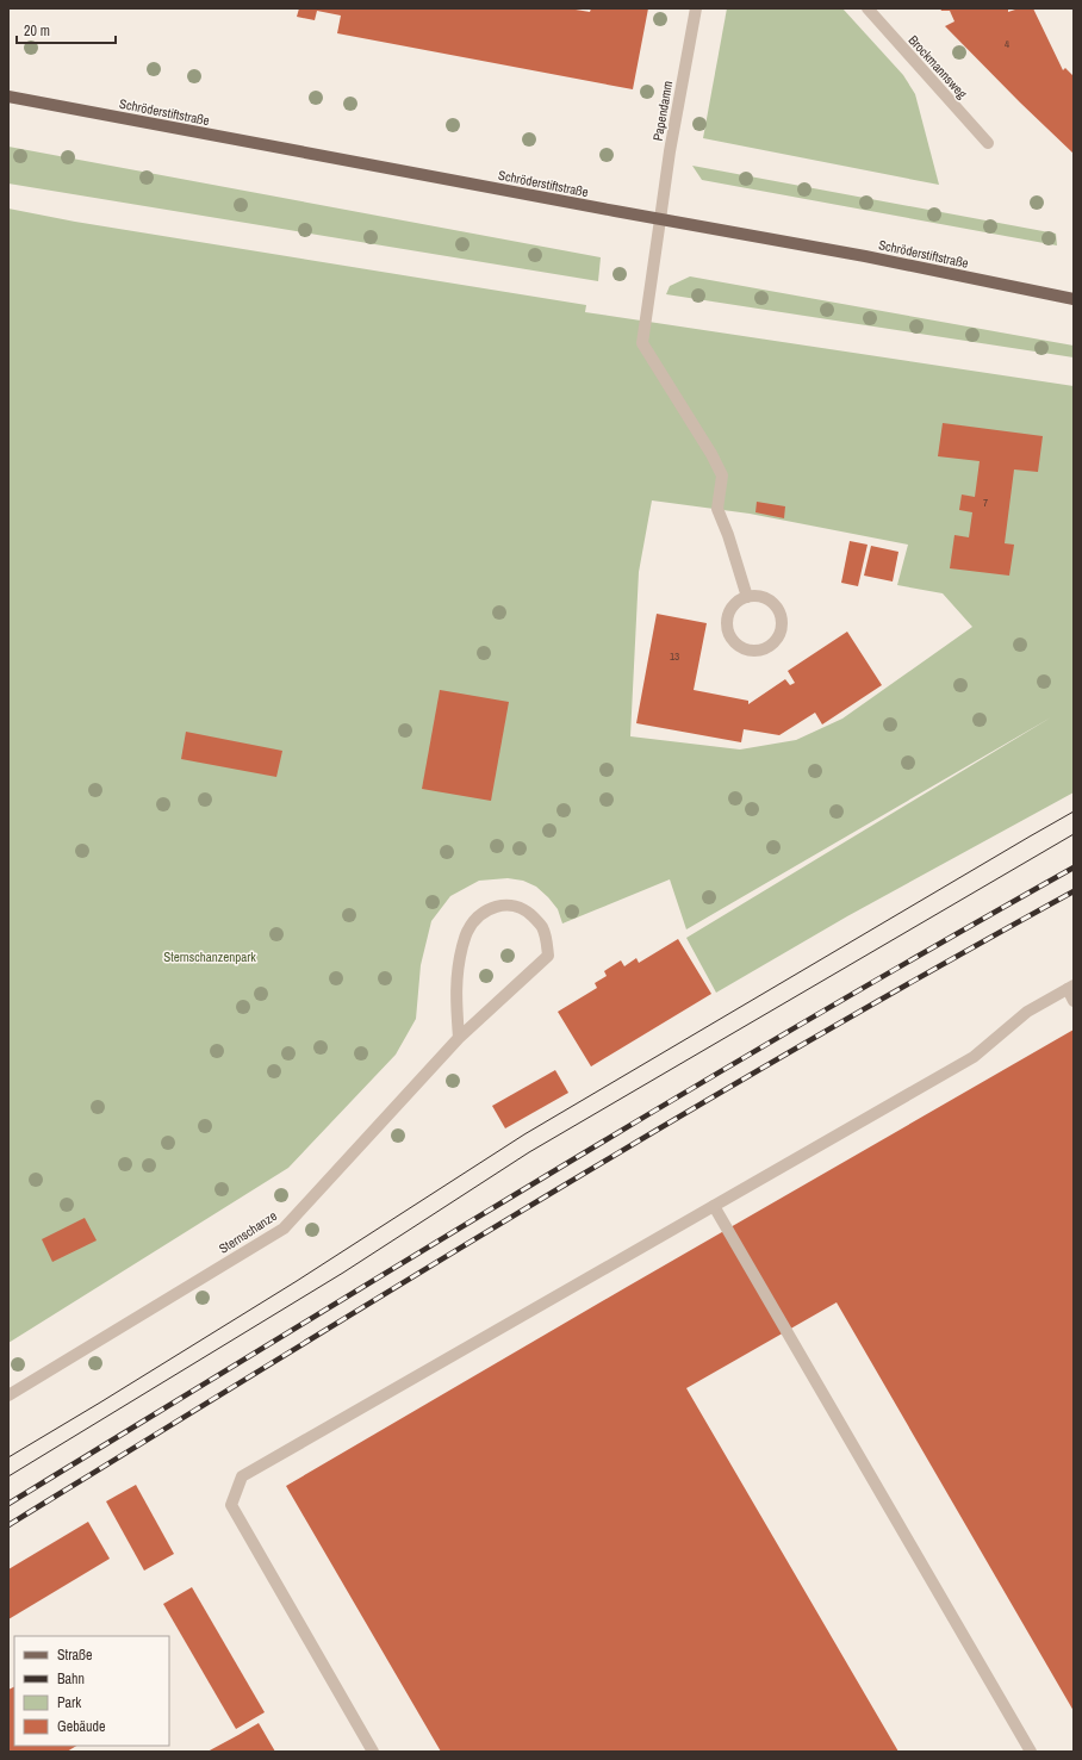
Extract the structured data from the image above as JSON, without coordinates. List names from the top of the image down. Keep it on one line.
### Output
{"streets":{"main road":["Schröderstiftstraße"],"street":["Brockmannsweg","Papendamm","Sternschanze"]},"crossings":[["Papendamm","Schröderstiftstraße"]],"parks":["Sternschanzenpark"],"house_numbers":["4","7","13"],"legend":["Straße","Bahn","Park","Gebäude"],"scale_bar":"20 m"}
